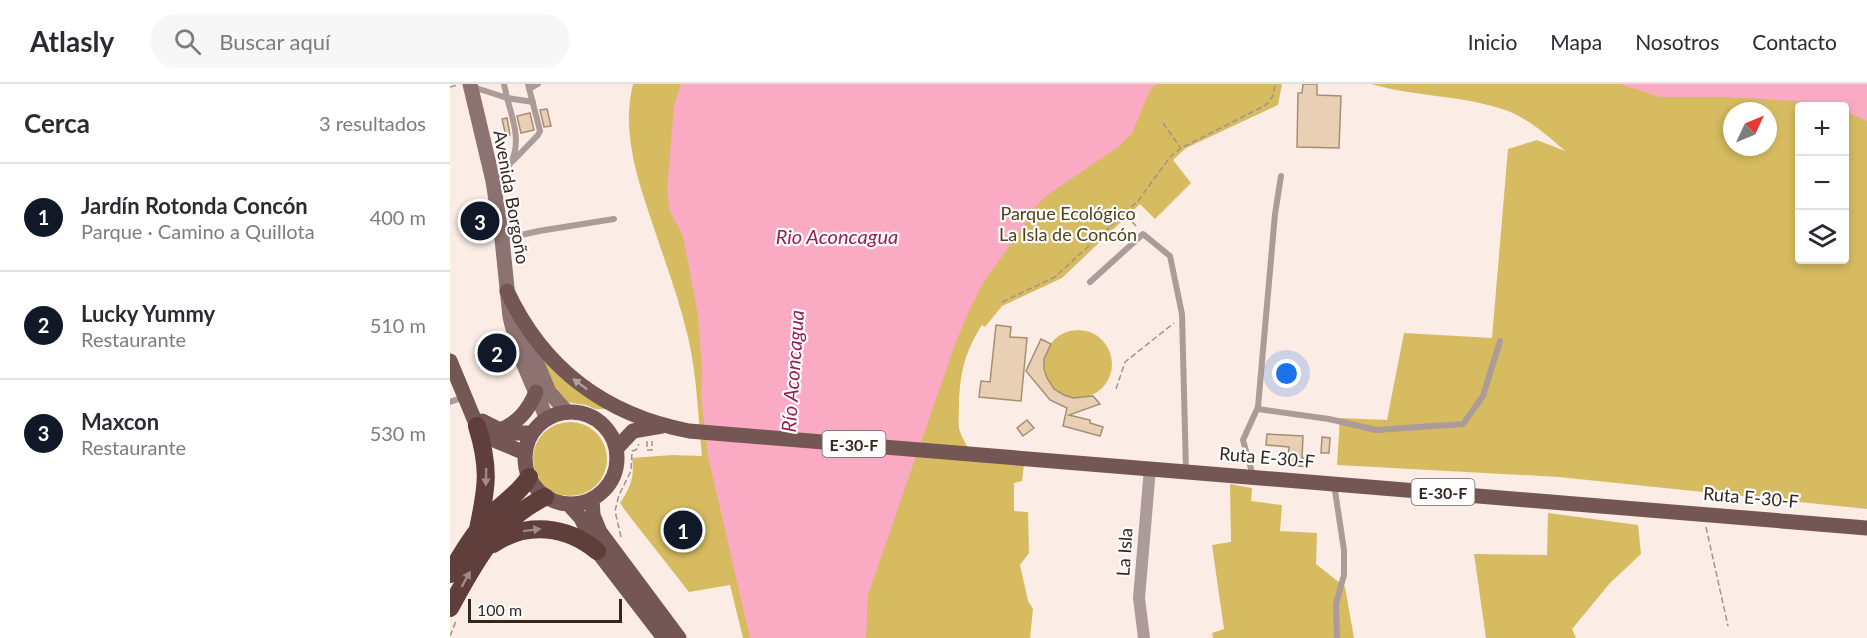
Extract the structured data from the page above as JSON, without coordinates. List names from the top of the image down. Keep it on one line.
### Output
{"streets":{"main road":["Avenida Borgoño","E-30-F","Ruta E-30-F"],"street":["La Isla"]},"crossings":[["Avenida Borgoño","E-30-F"],["Avenida Borgoño","Ruta E-30-F"],["E-30-F","Ruta E-30-F"],["Ruta E-30-F","La Isla"]],"water":["Rio Aconcagua","Río Aconcagua"],"parks":["Parque Ecológico La Isla de Concón"],"scale_bar":"100 m","north":"top right","page":{"header":"Atlasly","search":"Buscar aquí","nav":["Inicio","Mapa","Nosotros","Contacto"],"heading":["Cerca","3 resultados"],"map_buttons":["+","−"],"list":[{"mark":"1","name":"Jardín Rotonda Concón","note":"Parque · Camino a Quillota","value":"400 m"},{"mark":"2","name":"Lucky Yummy","note":"Restaurante","value":"510 m"},{"mark":"3","name":"Maxcon","note":"Restaurante","value":"530 m"}],"pins":["3","2","1"],"scale":"100 m"}}
